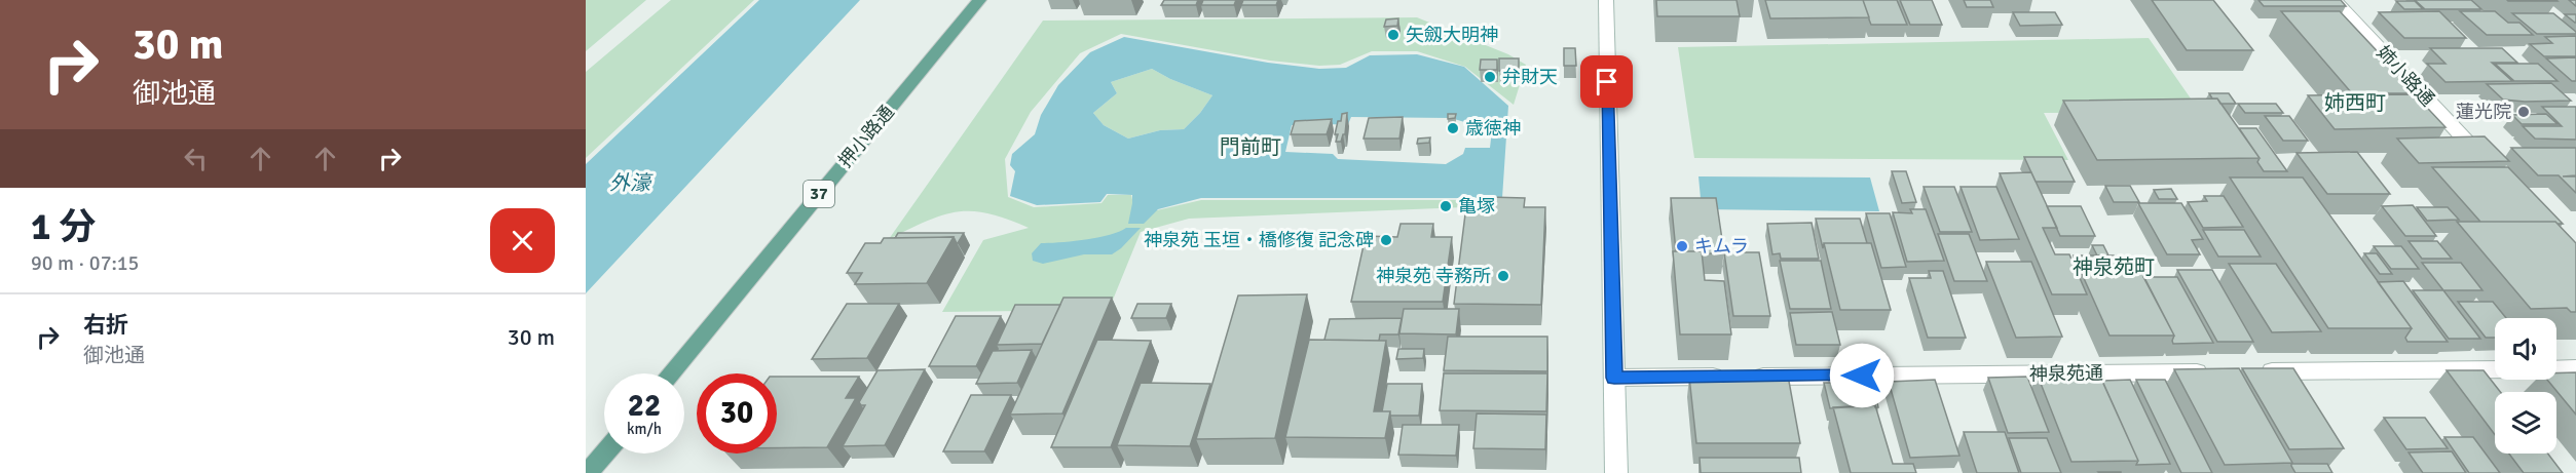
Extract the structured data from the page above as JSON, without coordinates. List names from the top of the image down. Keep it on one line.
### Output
{"streets":{"main road":["押小路通","37"],"street":["姉小路通","神泉苑通"]},"districts":["姉西町","門前町","神泉苑町"],"water":["外濠"],"places":["矢劔大明神","弁財天","蓮光院","歳徳神","亀塚","神泉苑 玉垣・橋修復 記念碑","キムラ","神泉苑 寺務所"],"page":{"turn":["30 m","御池通"],"heading":["1 分","90 m · 07:15"],"list":[{"name":"右折","note":"御池通","value":"30 m"}],"speed":"22 km/h","limit":"30"}}
